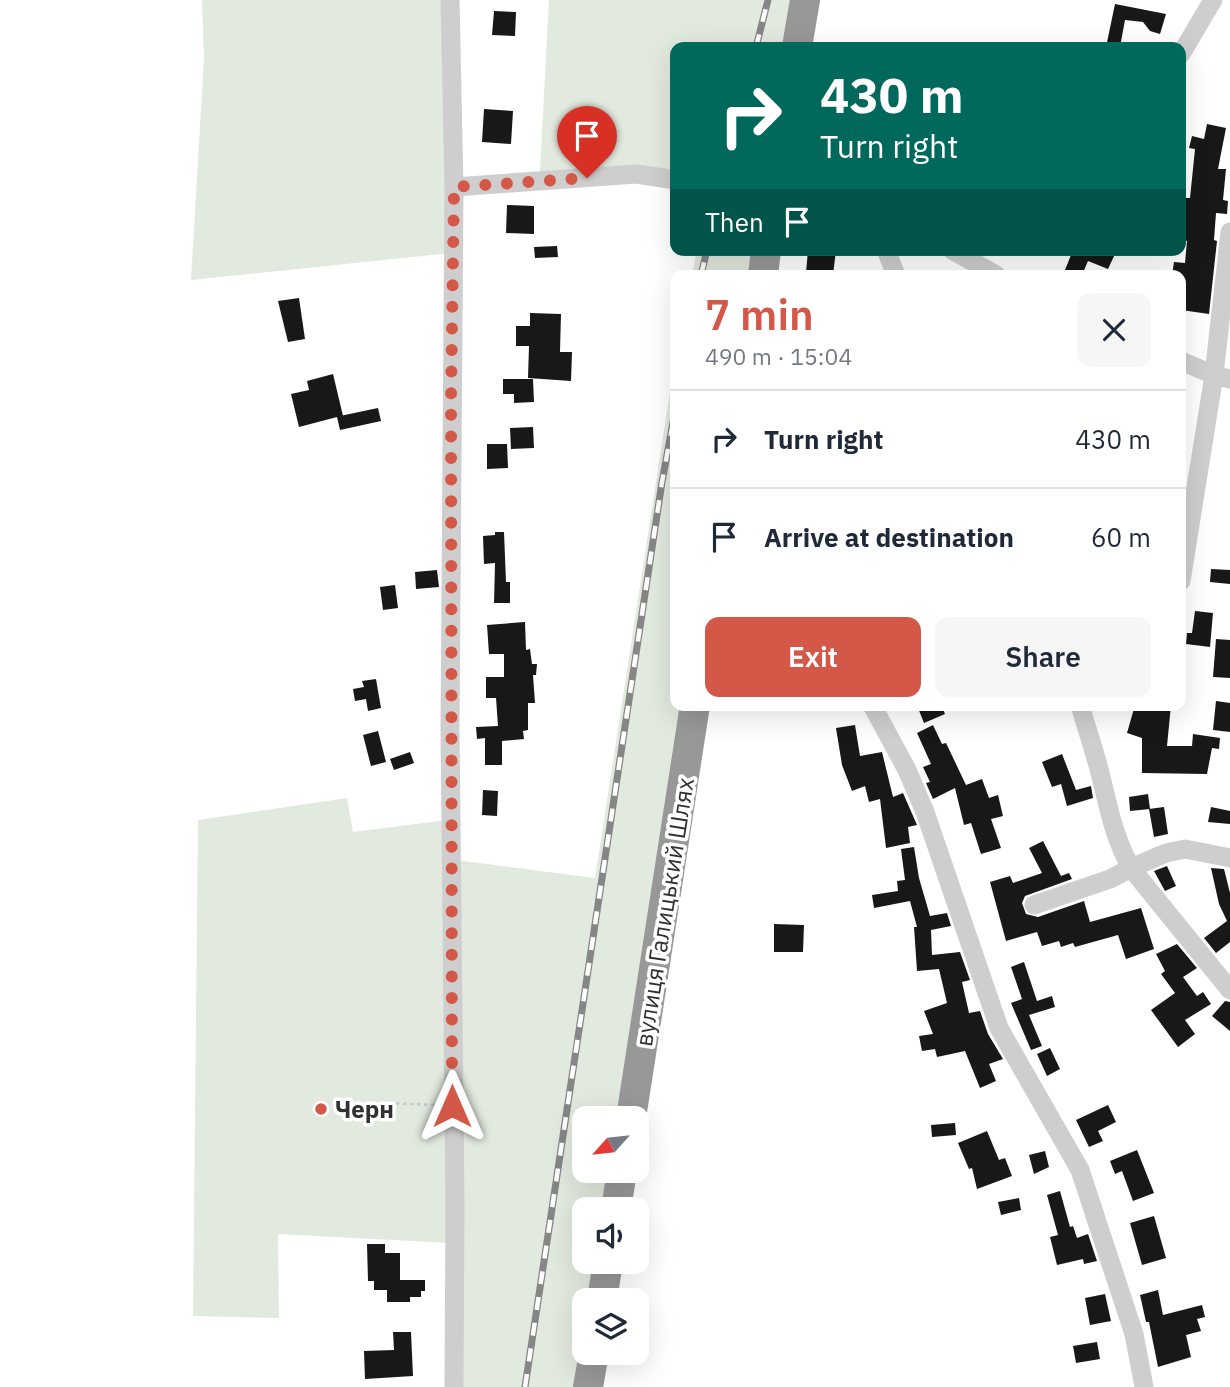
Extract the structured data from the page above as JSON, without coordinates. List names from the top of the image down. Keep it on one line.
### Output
{"streets":{"highway":["вулиця Галицький Шлях"]},"places":["Черн"],"north":"bottom left","page":{"turn":["430 m","Turn right"],"then":"Then","heading":["7 min","490 m · 15:04"],"list":[{"name":"Turn right","value":"430 m"},{"name":"Arrive at destination","value":"60 m"}],"buttons":["Exit","Share"]}}
